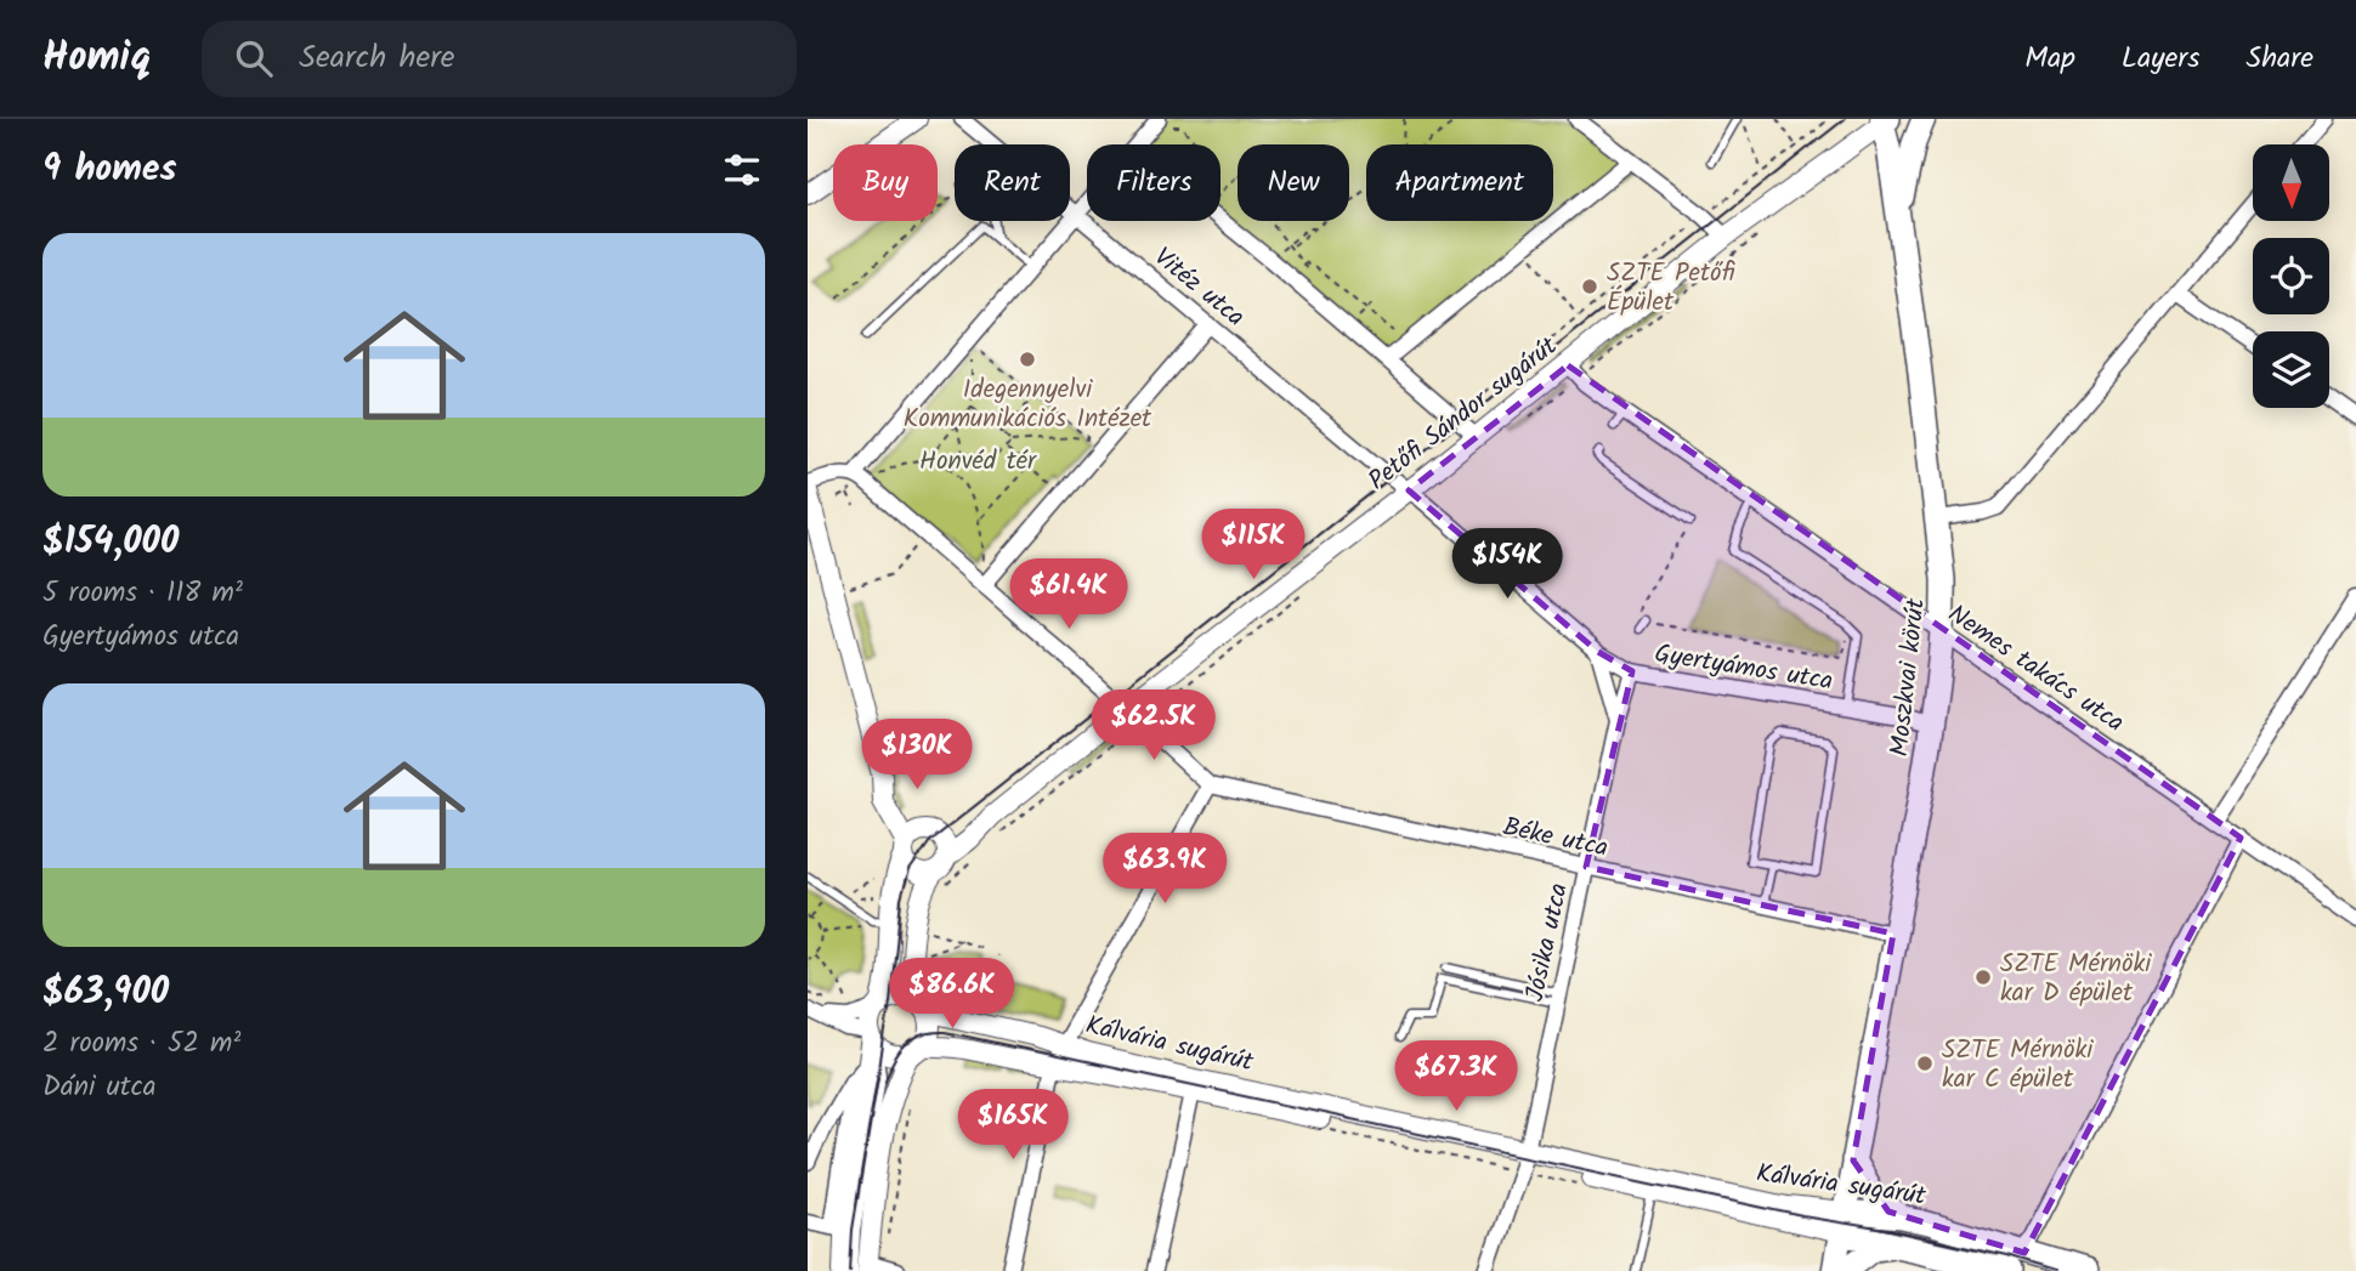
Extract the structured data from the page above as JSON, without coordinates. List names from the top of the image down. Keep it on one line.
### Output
{"streets":{"main road":["Moszkvai körút","Kálvária sugárút"],"street":["Vitéz utca","Petőfi Sándor sugárút","Gyertyámos utca","Nemes takács utca","Béke utca","Jósika utca"]},"crossings":[["Vitéz utca","Petőfi Sándor sugárút"],["Vitéz utca","Gyertyámos utca"],["Petőfi Sándor sugárút","Gyertyámos utca"],["Petőfi Sándor sugárút","Nemes takács utca"],["Petőfi Sándor sugárút","Moszkvai körút"],["Gyertyámos utca","Moszkvai körút"],["Gyertyámos utca","Jósika utca"],["Nemes takács utca","Moszkvai körút"],["Moszkvai körút","Béke utca"],["Moszkvai körút","Kálvária sugárút"],["Béke utca","Jósika utca"],["Jósika utca","Kálvária sugárút"]],"parks":["Honvéd tér"],"places":["SZTE Petőfi Épület","Idegennyelvi Kommunikációs Intézet","SZTE Mérnöki kar D épület","SZTE Mérnöki kar C épület"],"north":"bottom","page":{"header":"Homiq","search":"Search here","nav":["Map","Layers","Share"],"heading":"9 homes","chip":["Buy","Rent","Filters","New","Apartment"],"list":[{"name":"$154,000","note":"5 rooms · 118 m² · Gyertyámos utca"},{"name":"$63,900","note":"2 rooms · 52 m² · Dáni utca"}],"price":["$115K","$154K","$61.4K","$62.5K","$130K","$63.9K","$86.6K","$67.3K","$165K"]}}
